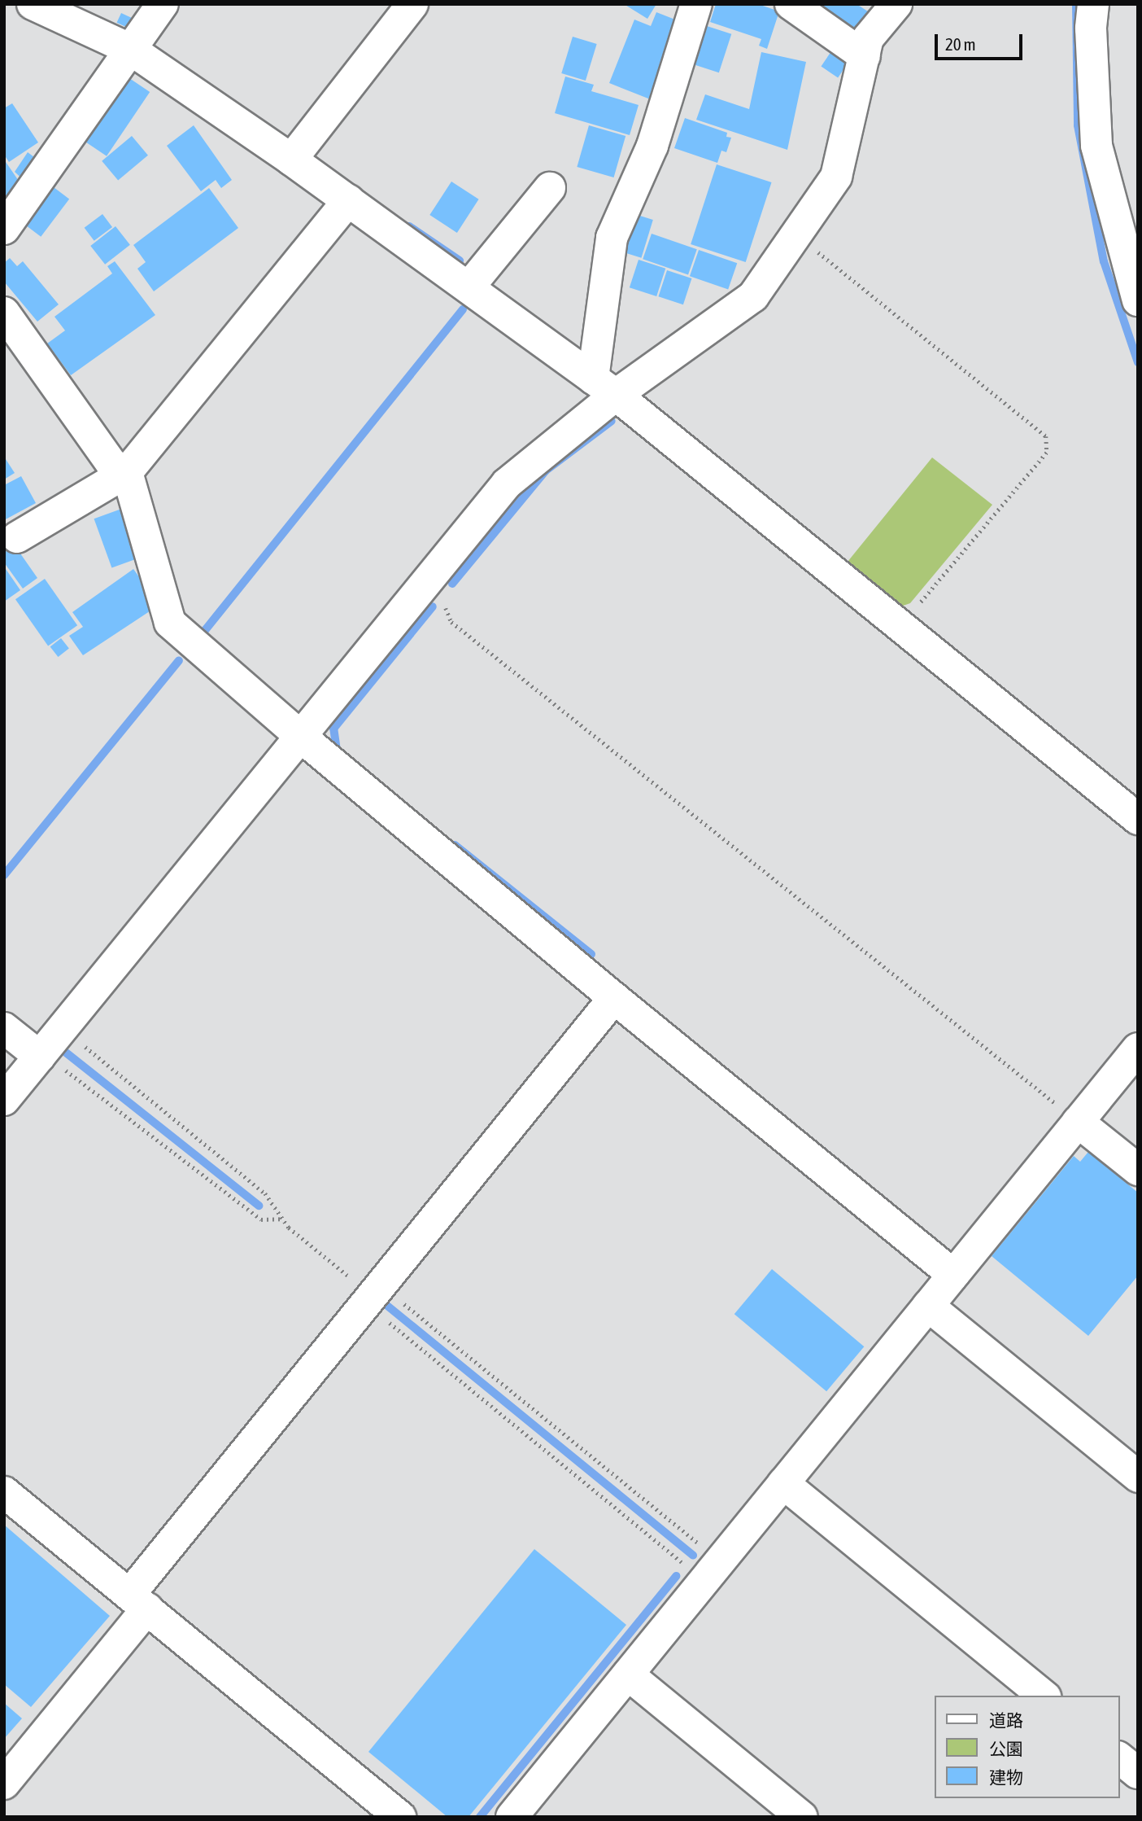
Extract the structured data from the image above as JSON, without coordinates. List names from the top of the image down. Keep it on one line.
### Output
{"legend":["道路","公園","建物"],"scale_bar":"20 m"}
